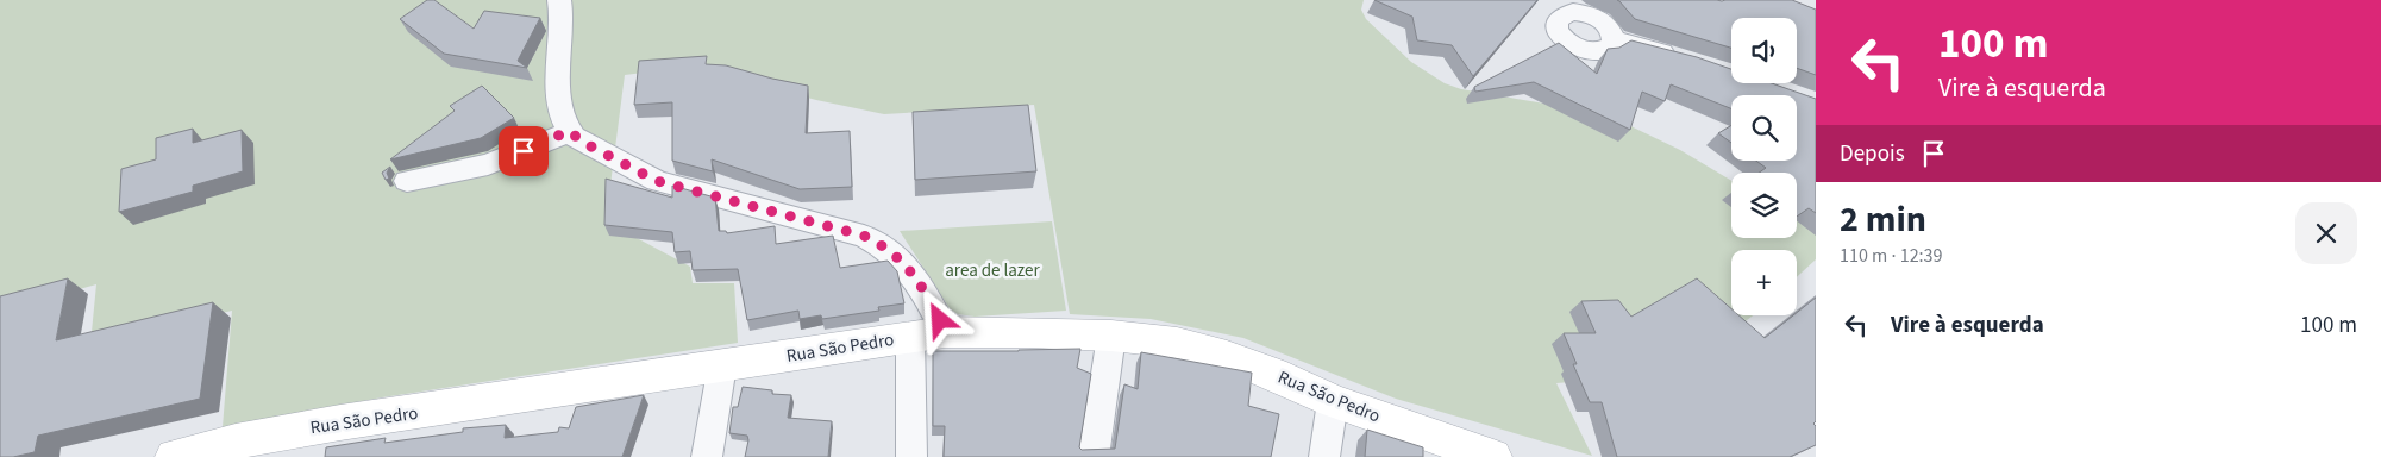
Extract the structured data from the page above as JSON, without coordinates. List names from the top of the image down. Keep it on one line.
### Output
{"streets":{"street":["Rua São Pedro"]},"parks":["area de lazer"],"page":{"turn":["100 m","Vire à esquerda"],"map_buttons":"+","then":"Depois","heading":["2 min","110 m · 12:39"],"list":[{"name":"Vire à esquerda","value":"100 m"}]}}
